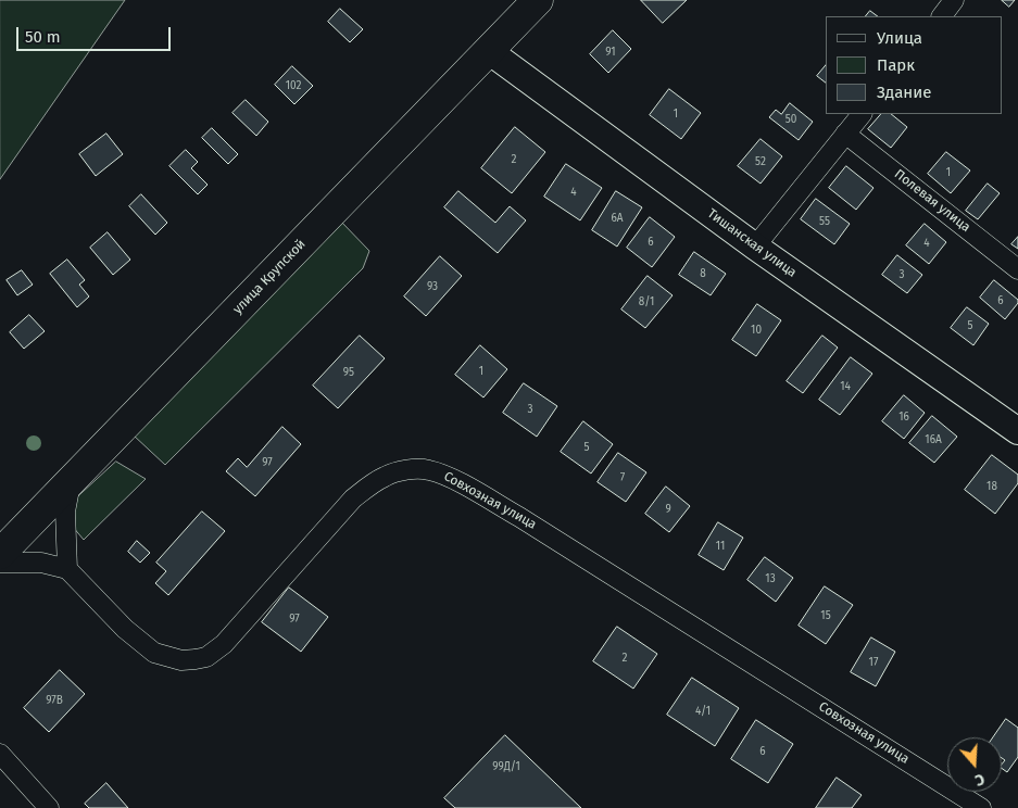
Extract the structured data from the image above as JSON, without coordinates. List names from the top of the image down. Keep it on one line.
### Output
{"streets":{"main road":["Тишанская улица","улица Крупской"],"street":["Полевая улица","Совхозная улица"]},"crossings":[["Тишанская улица","улица Крупской"]],"house_numbers":["91","102","1","50","2","52","1","4","6А","55","6","4","8","3","93","6","8/1","5","10","1","95","14","3","16","16А","5","97","7","18","9","11","13","15","97","2","17","97В","4/1","6","99Д/1"],"legend":["Улица","Парк","Здание"],"scale_bar":"50 m","north":"bottom"}
